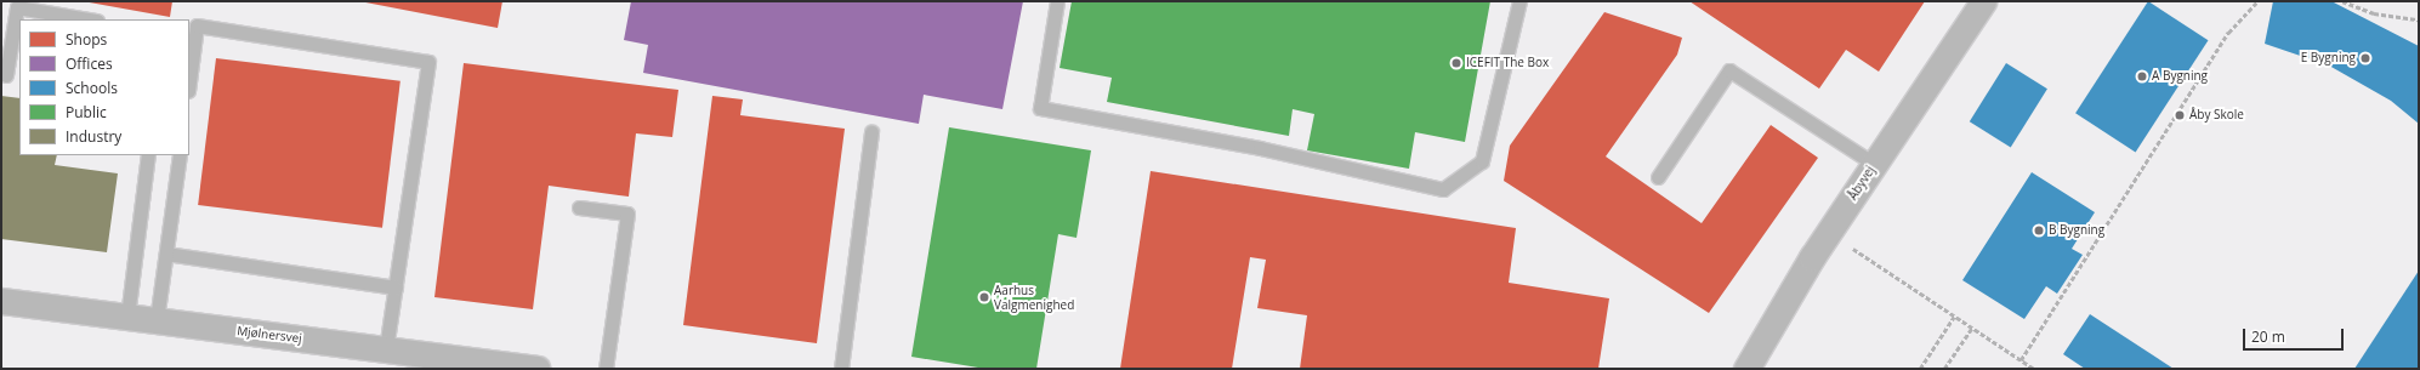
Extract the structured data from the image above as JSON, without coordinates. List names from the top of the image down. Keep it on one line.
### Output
{"streets":{"street":["Åbyvej","Mjølnersvej"]},"places":["E Bygning","ICEFIT The Box","A Bygning","Åby Skole","B Bygning","Aarhus Valgmenighed"],"legend":["Shops","Offices","Schools","Public","Industry"],"scale_bar":"20 m"}
